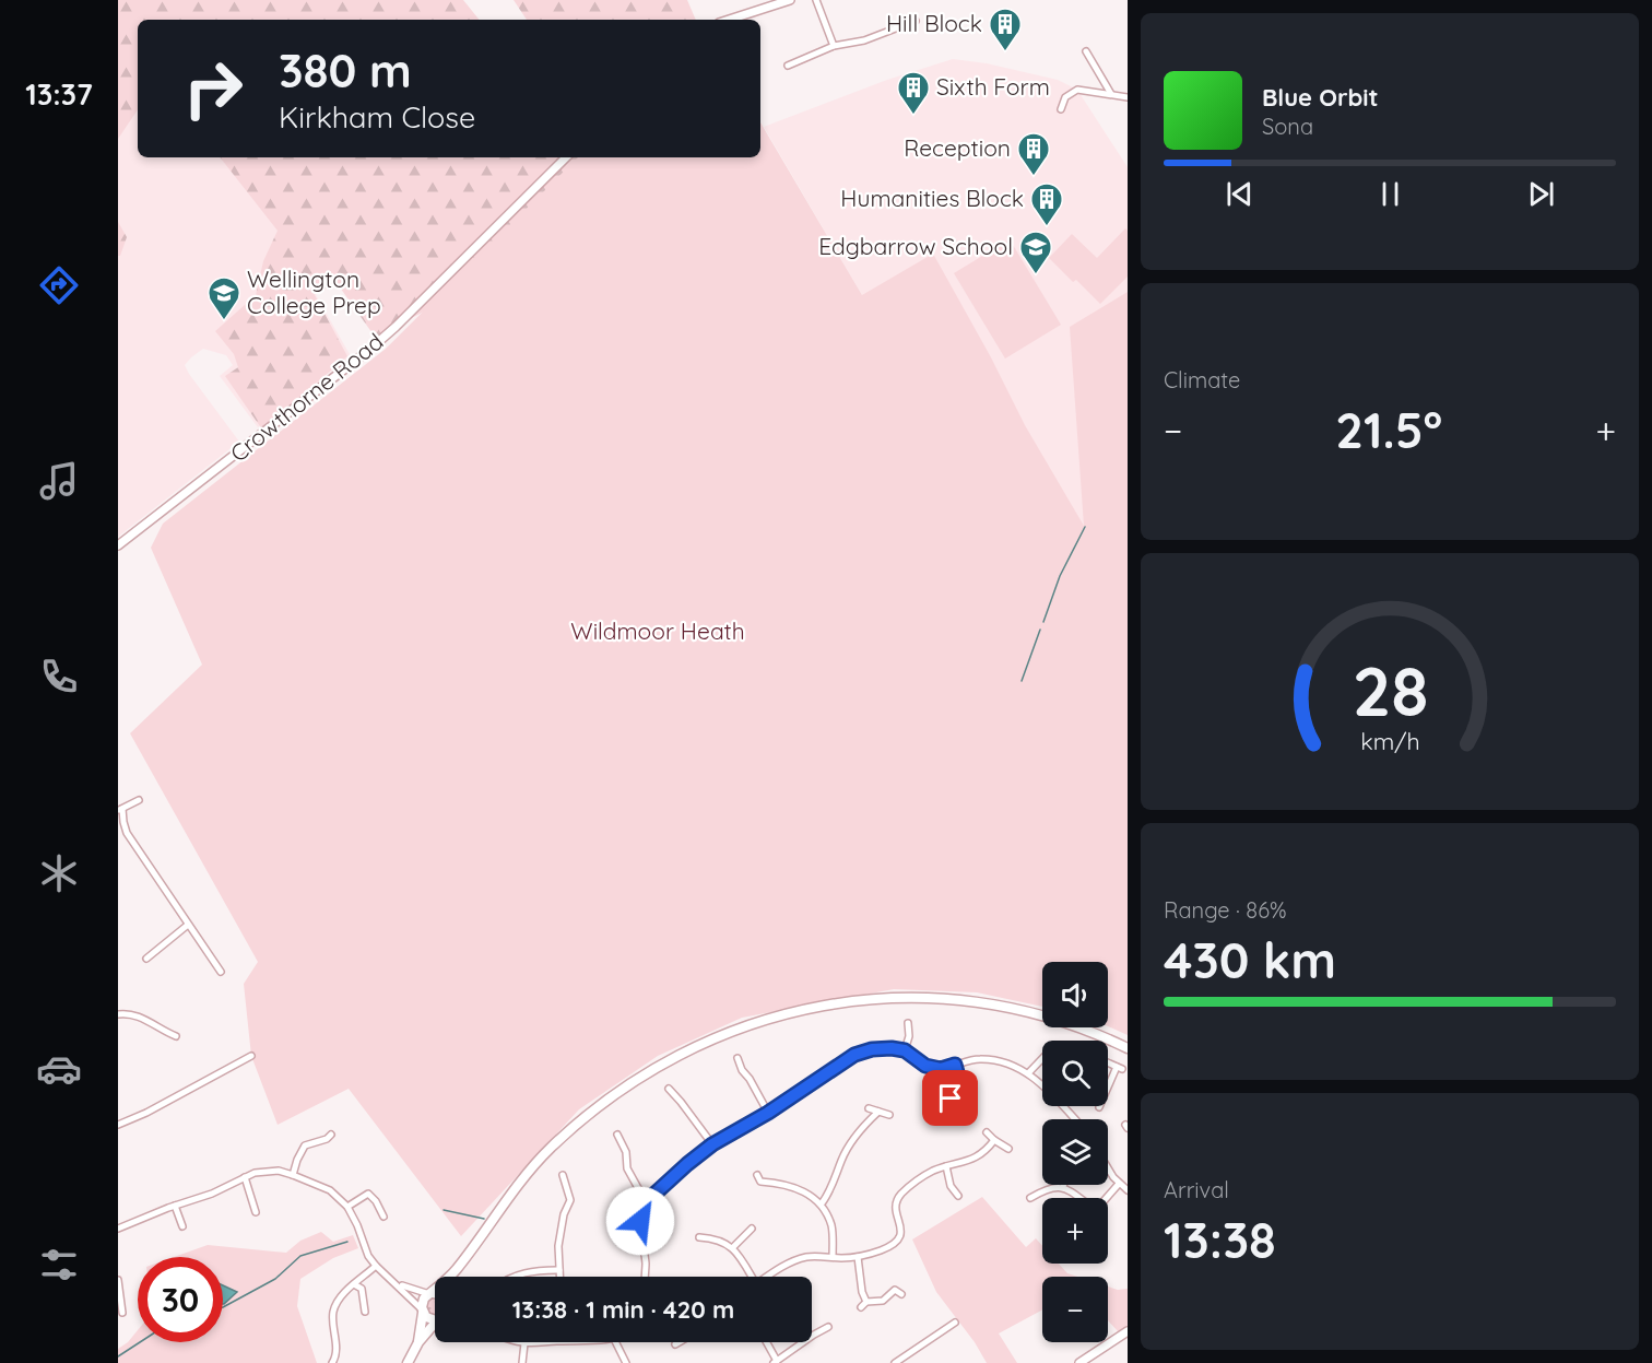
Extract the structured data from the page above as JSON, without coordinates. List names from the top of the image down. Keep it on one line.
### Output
{"streets":{"street":["Crowthorne Road"]},"parks":["Wildmoor Heath"],"places":{"building":["Hill Block","Sixth Form","Reception","Humanities Block"],"school or university":["Edgbarrow School","Wellington College Prep"]},"page":{"tabs":"13:37","turn":["380 m","Kirkham Close"],"song":["Blue Orbit","Sona"],"tile":["Climate",["Range · 86%","430 km"],["Arrival","13:38"]],"heat":["−","21.5°","+"],"map_buttons":["+","−"],"limit":"30","trip":"13:38 · 1 min · 420 m","gauge":["28","km/h"]}}
